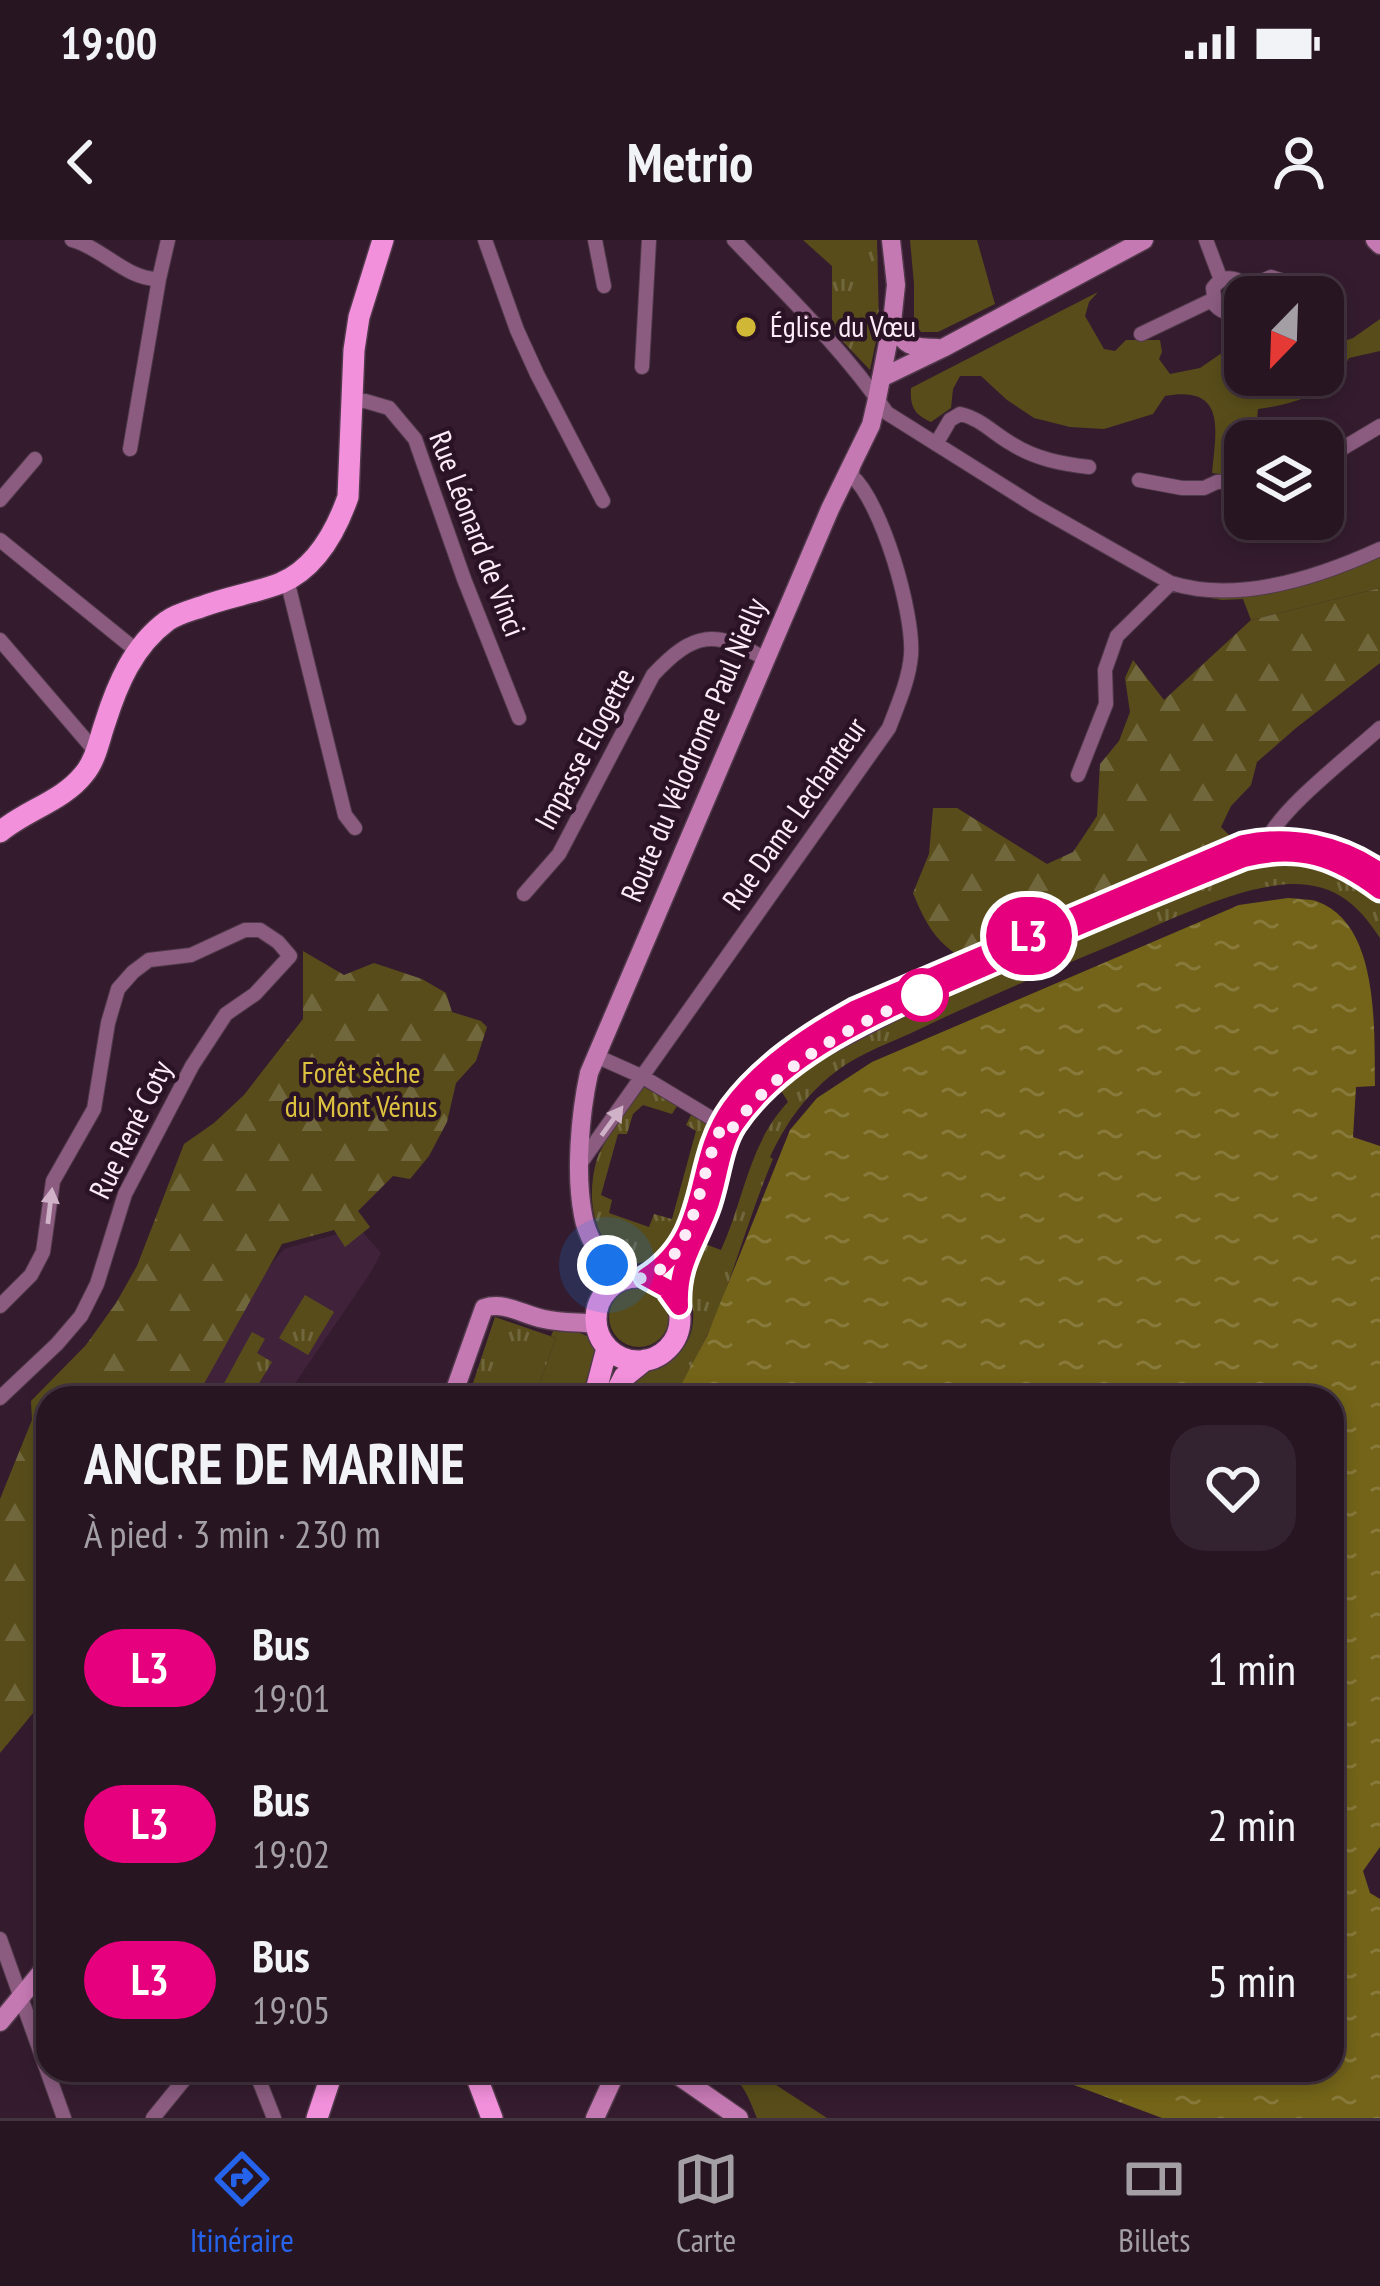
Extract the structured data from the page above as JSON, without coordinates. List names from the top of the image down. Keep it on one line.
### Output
{"streets":{"street":["Rue Léonard de Vinci","Impasse Elogette","Route du Vélodrome Paul Nielly","Rue Dame Lechanteur","Rue René Coty"]},"crossings":[["Impasse Elogette","Route du Vélodrome Paul Nielly"],["Route du Vélodrome Paul Nielly","Rue Dame Lechanteur"]],"parks":["Forêt sèche du Mont Vénus"],"places":["Église du Vœu"],"lines":["bus line L3"],"north":"bottom left","page":{"status":"19:00","header":"Metrio","on_map":"L3","heading":["ANCRE DE MARINE","À pied · 3 min · 230 m"],"list":[{"mark":"L3","name":"Bus","note":"19:01","value":"1 min"},{"mark":"L3","name":"Bus","note":"19:02","value":"2 min"},{"mark":"L3","name":"Bus","note":"19:05","value":"5 min"}],"tabs":["Itinéraire","Carte","Billets"]}}
